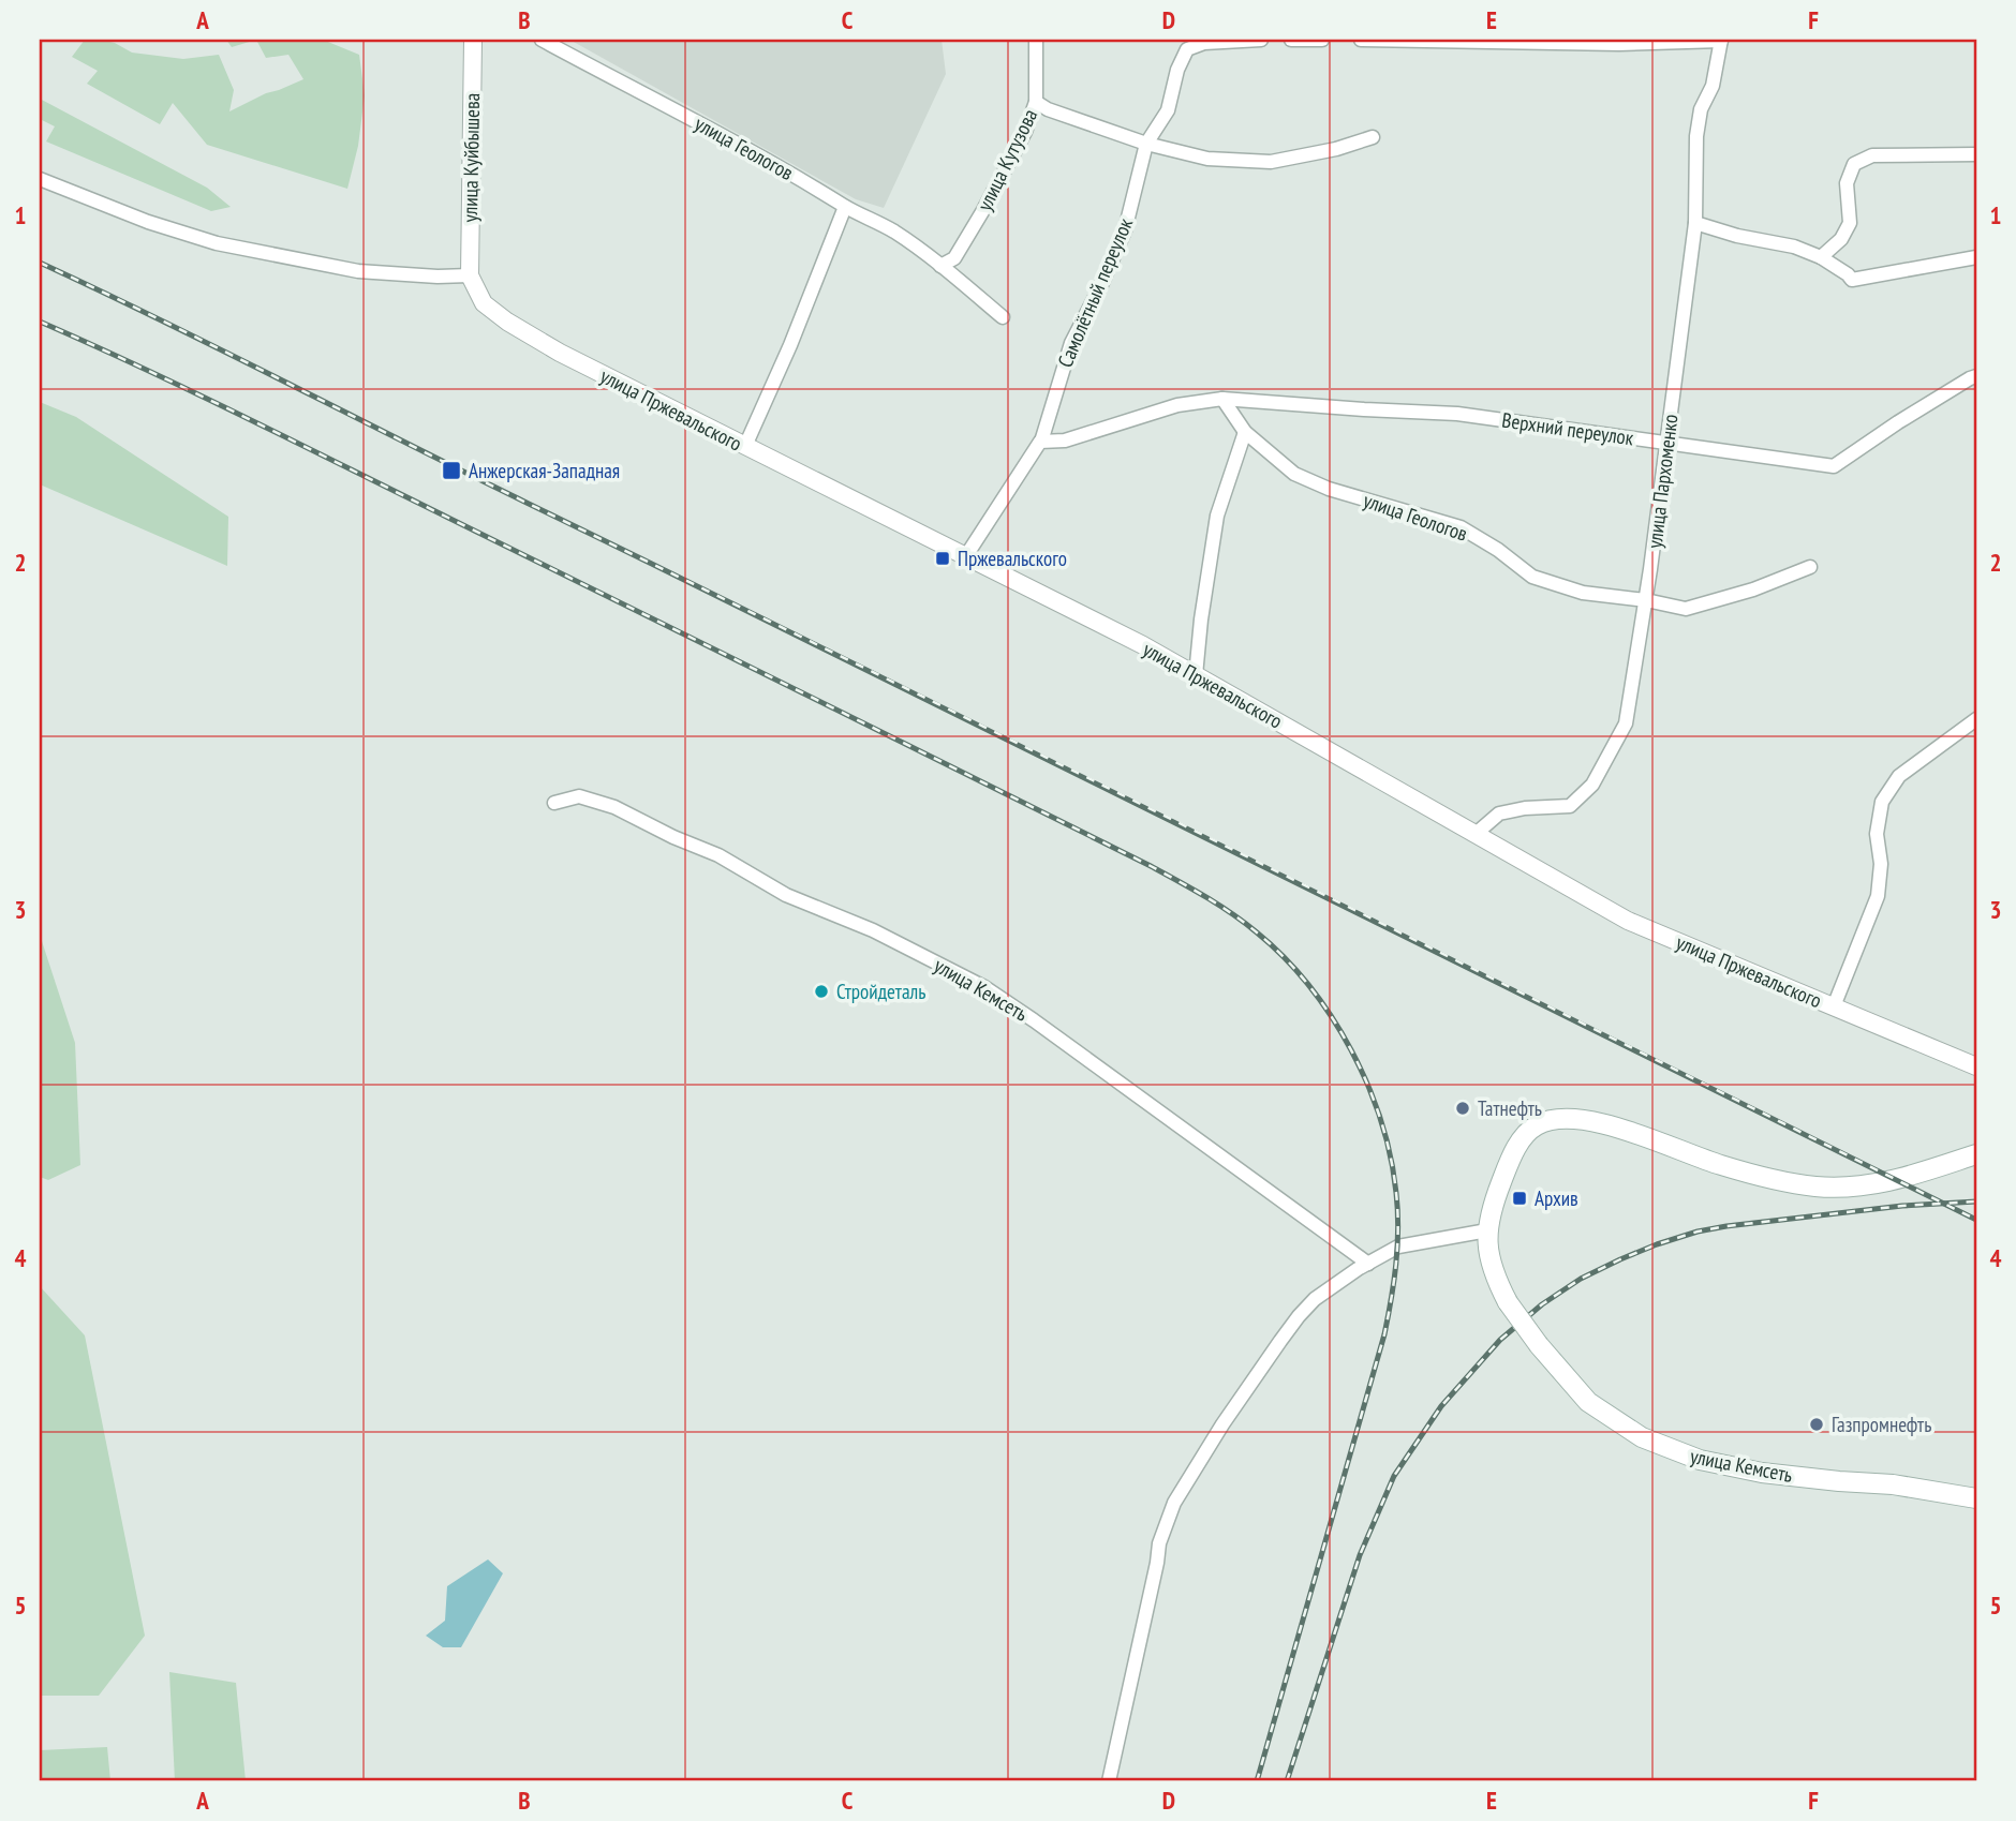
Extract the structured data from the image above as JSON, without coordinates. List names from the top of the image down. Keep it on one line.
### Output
{"streets":{"main road":["улица Кемсеть"],"street":["улица Геологов","улица Куйбышева","улица Кутузова","Самолётный переулок","улица Пржевальского","Верхний переулок","улица Пархоменко"]},"crossings":[["улица Геологов","улица Кутузова"],["улица Геологов","Верхний переулок"],["улица Геологов","улица Пархоменко"],["улица Куйбышева","улица Пржевальского"],["Самолётный переулок","улица Пржевальского"],["улица Пржевальского","улица Пархоменко"],["Верхний переулок","улица Пархоменко"]],"places":{"transit":["Анжерская-Западная","Пржевальского","Архив"],"other":["Стройдеталь","Татнефть","Газпромнефть"]},"grid":{"columns":["A","B","C","D","E","F"],"rows":["1","2","3","4","5"]}}
